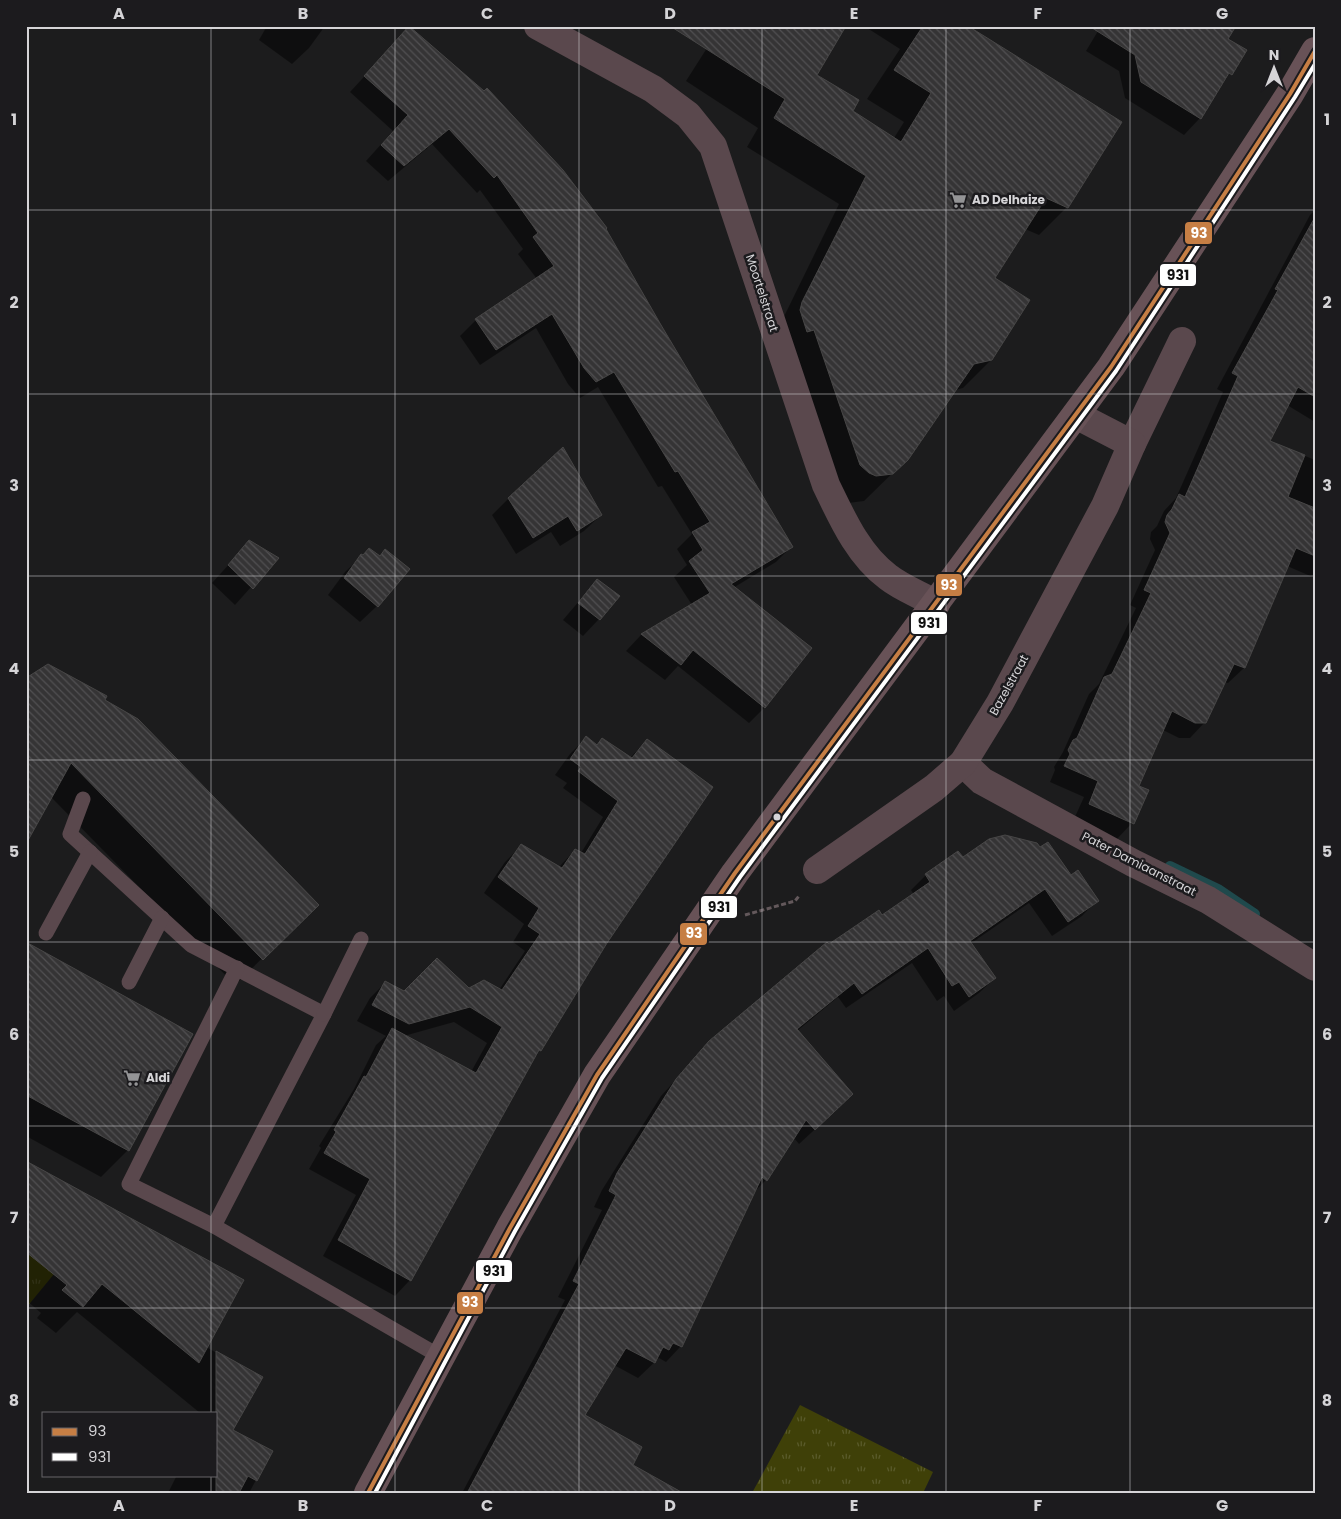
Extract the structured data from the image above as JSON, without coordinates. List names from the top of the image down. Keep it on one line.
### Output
{"streets":{"street":["Moortelstraat","Bazelstraat","Pater Damiaanstraat"]},"crossings":[["Bazelstraat","Pater Damiaanstraat"]],"places":{"supermarket":["AD Delhaize","Aldi"]},"lines":["transit line 93","transit line 931"],"legend":["93","931"],"north":"top","grid":{"columns":["A","B","C","D","E","F","G"],"rows":["1","2","3","4","5","6","7","8"]}}
